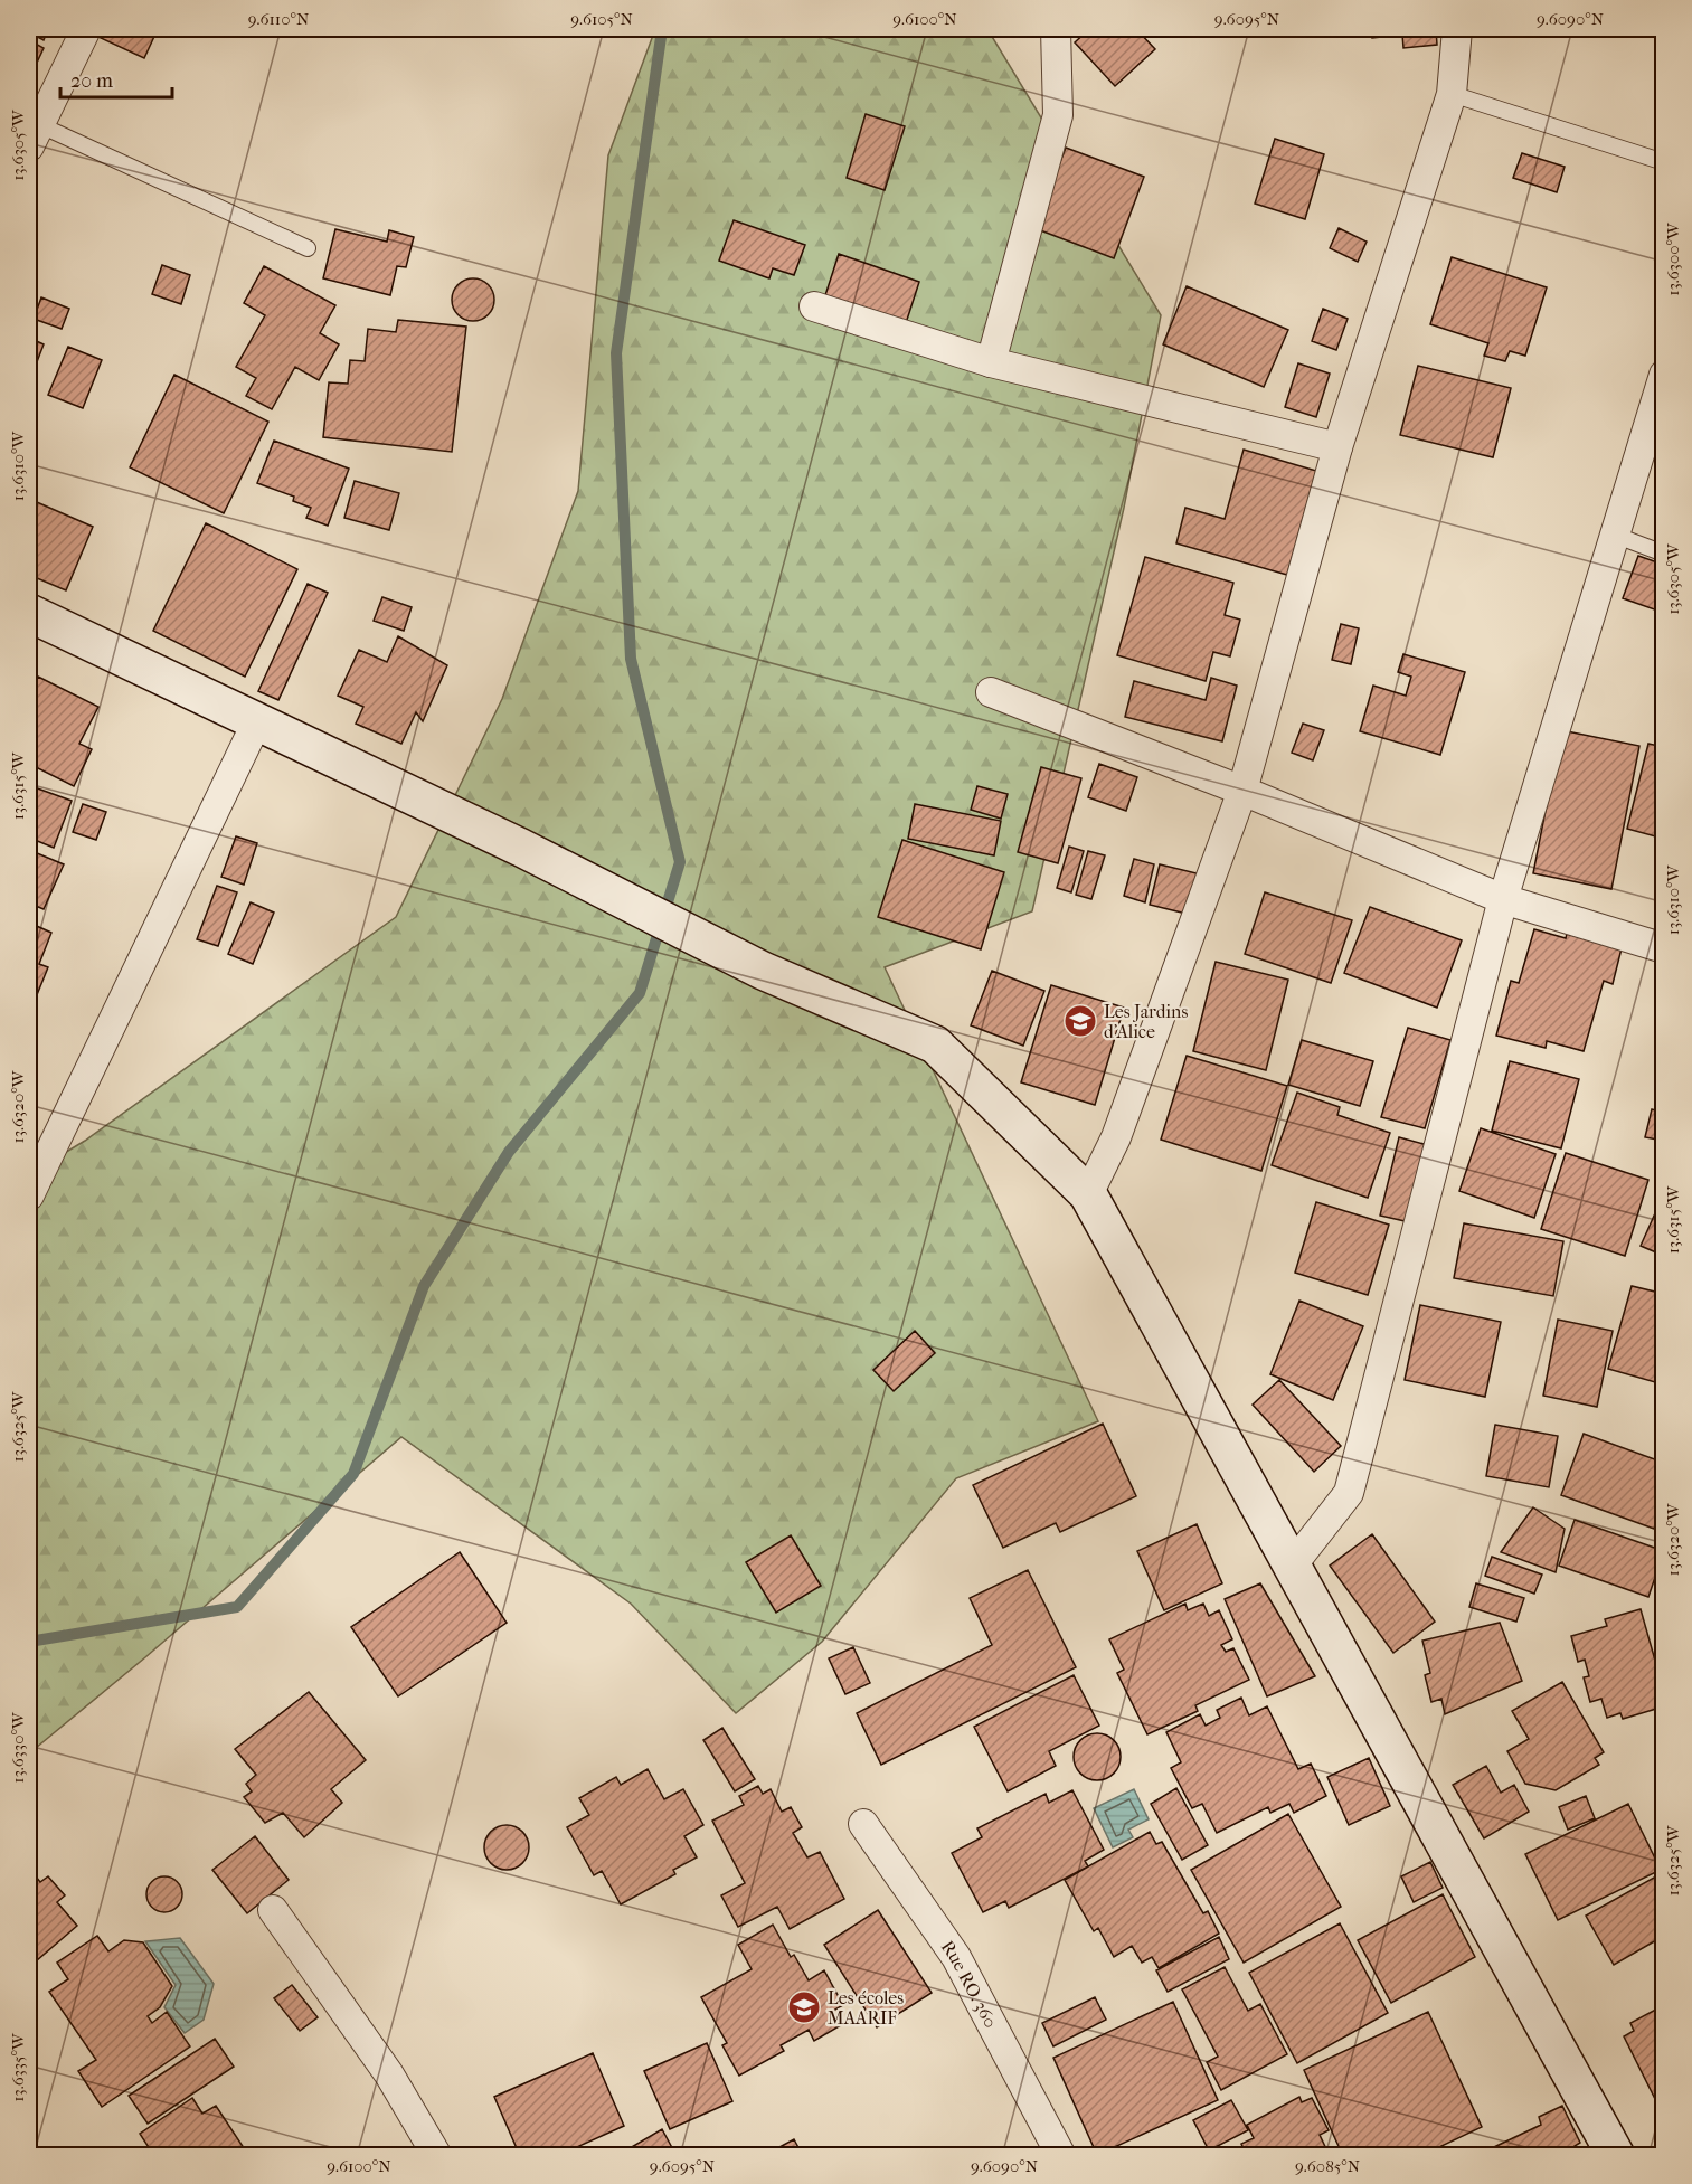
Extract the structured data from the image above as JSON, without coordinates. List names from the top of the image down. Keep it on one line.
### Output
{"streets":{"street":["Rue RO. 360"]},"places":{"school or university":["Les Jardins d'Alice","Les écoles MAARIF"]},"scale_bar":"20 m","coordinates":["9.6110°N","9.6105°N","9.6100°N","9.6095°N","9.6090°N","13.6305°W","13.6300°W","13.6310°W","13.6315°W","13.6320°W","13.6325°W","13.6330°W","13.6335°W","9.6085°N"]}
